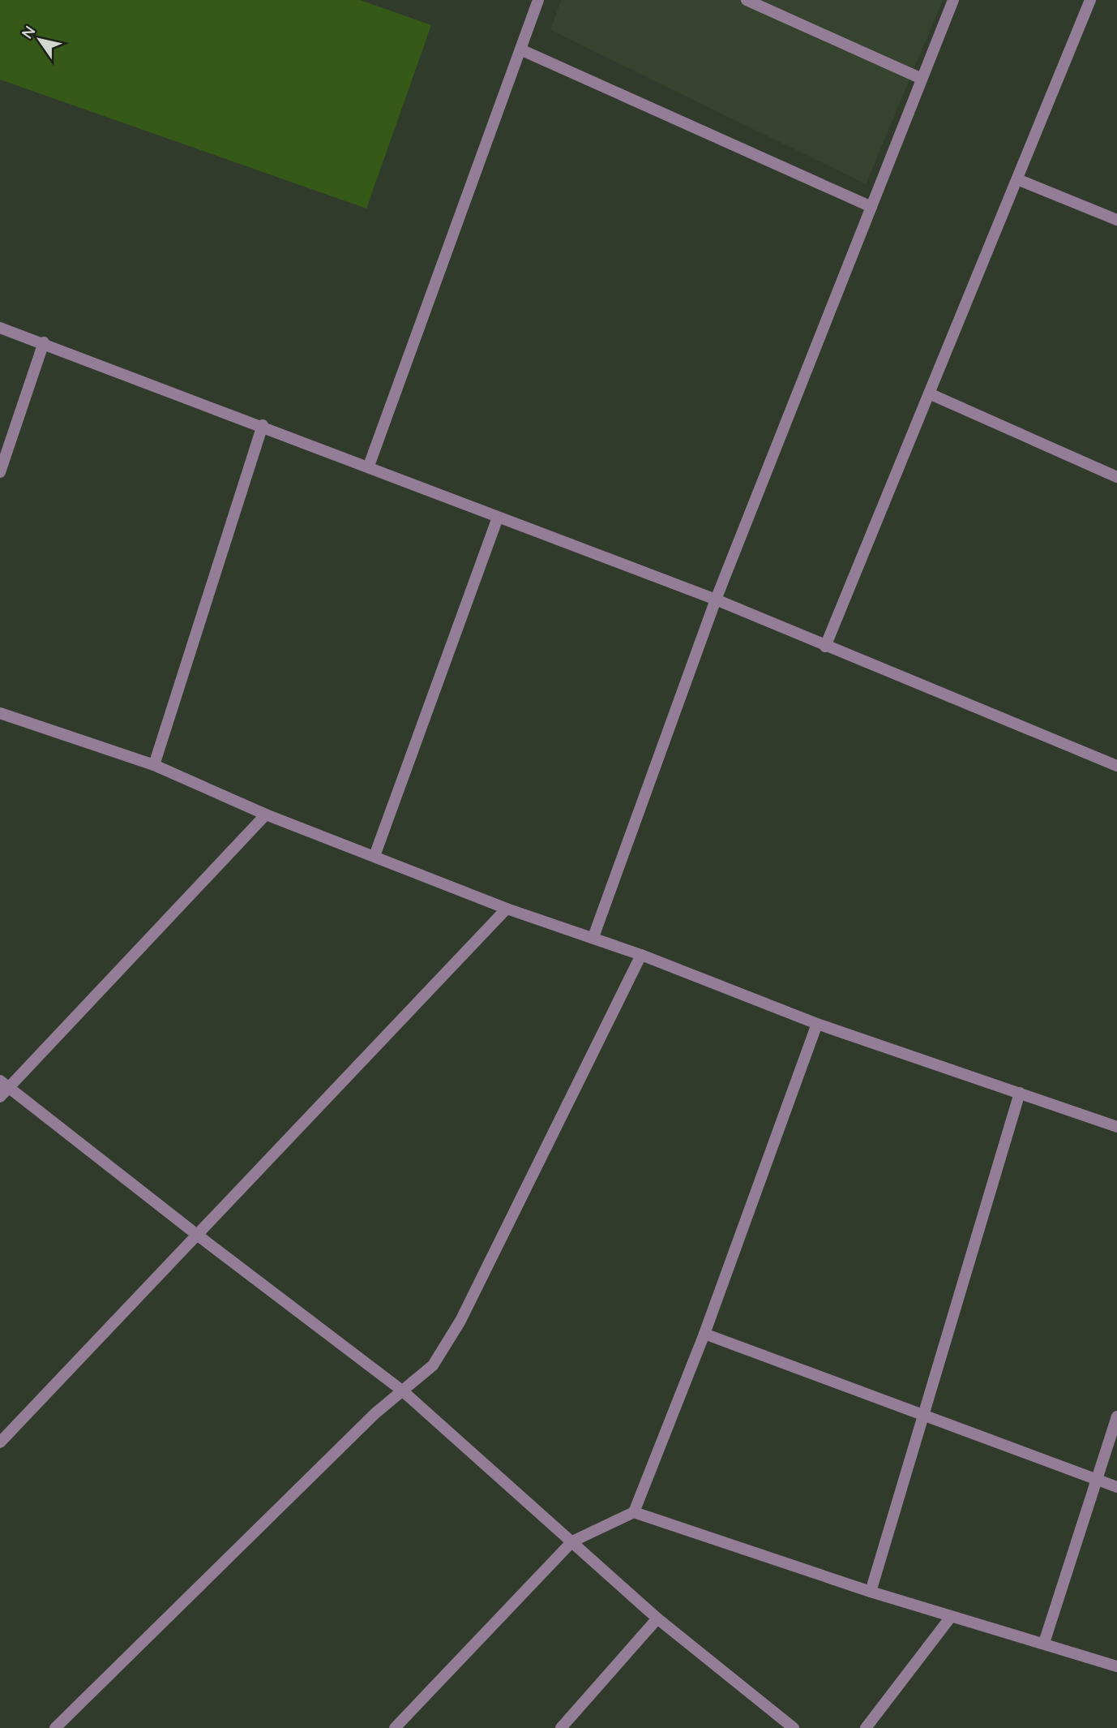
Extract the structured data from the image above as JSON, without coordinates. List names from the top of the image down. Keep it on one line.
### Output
{"north":"top left"}
